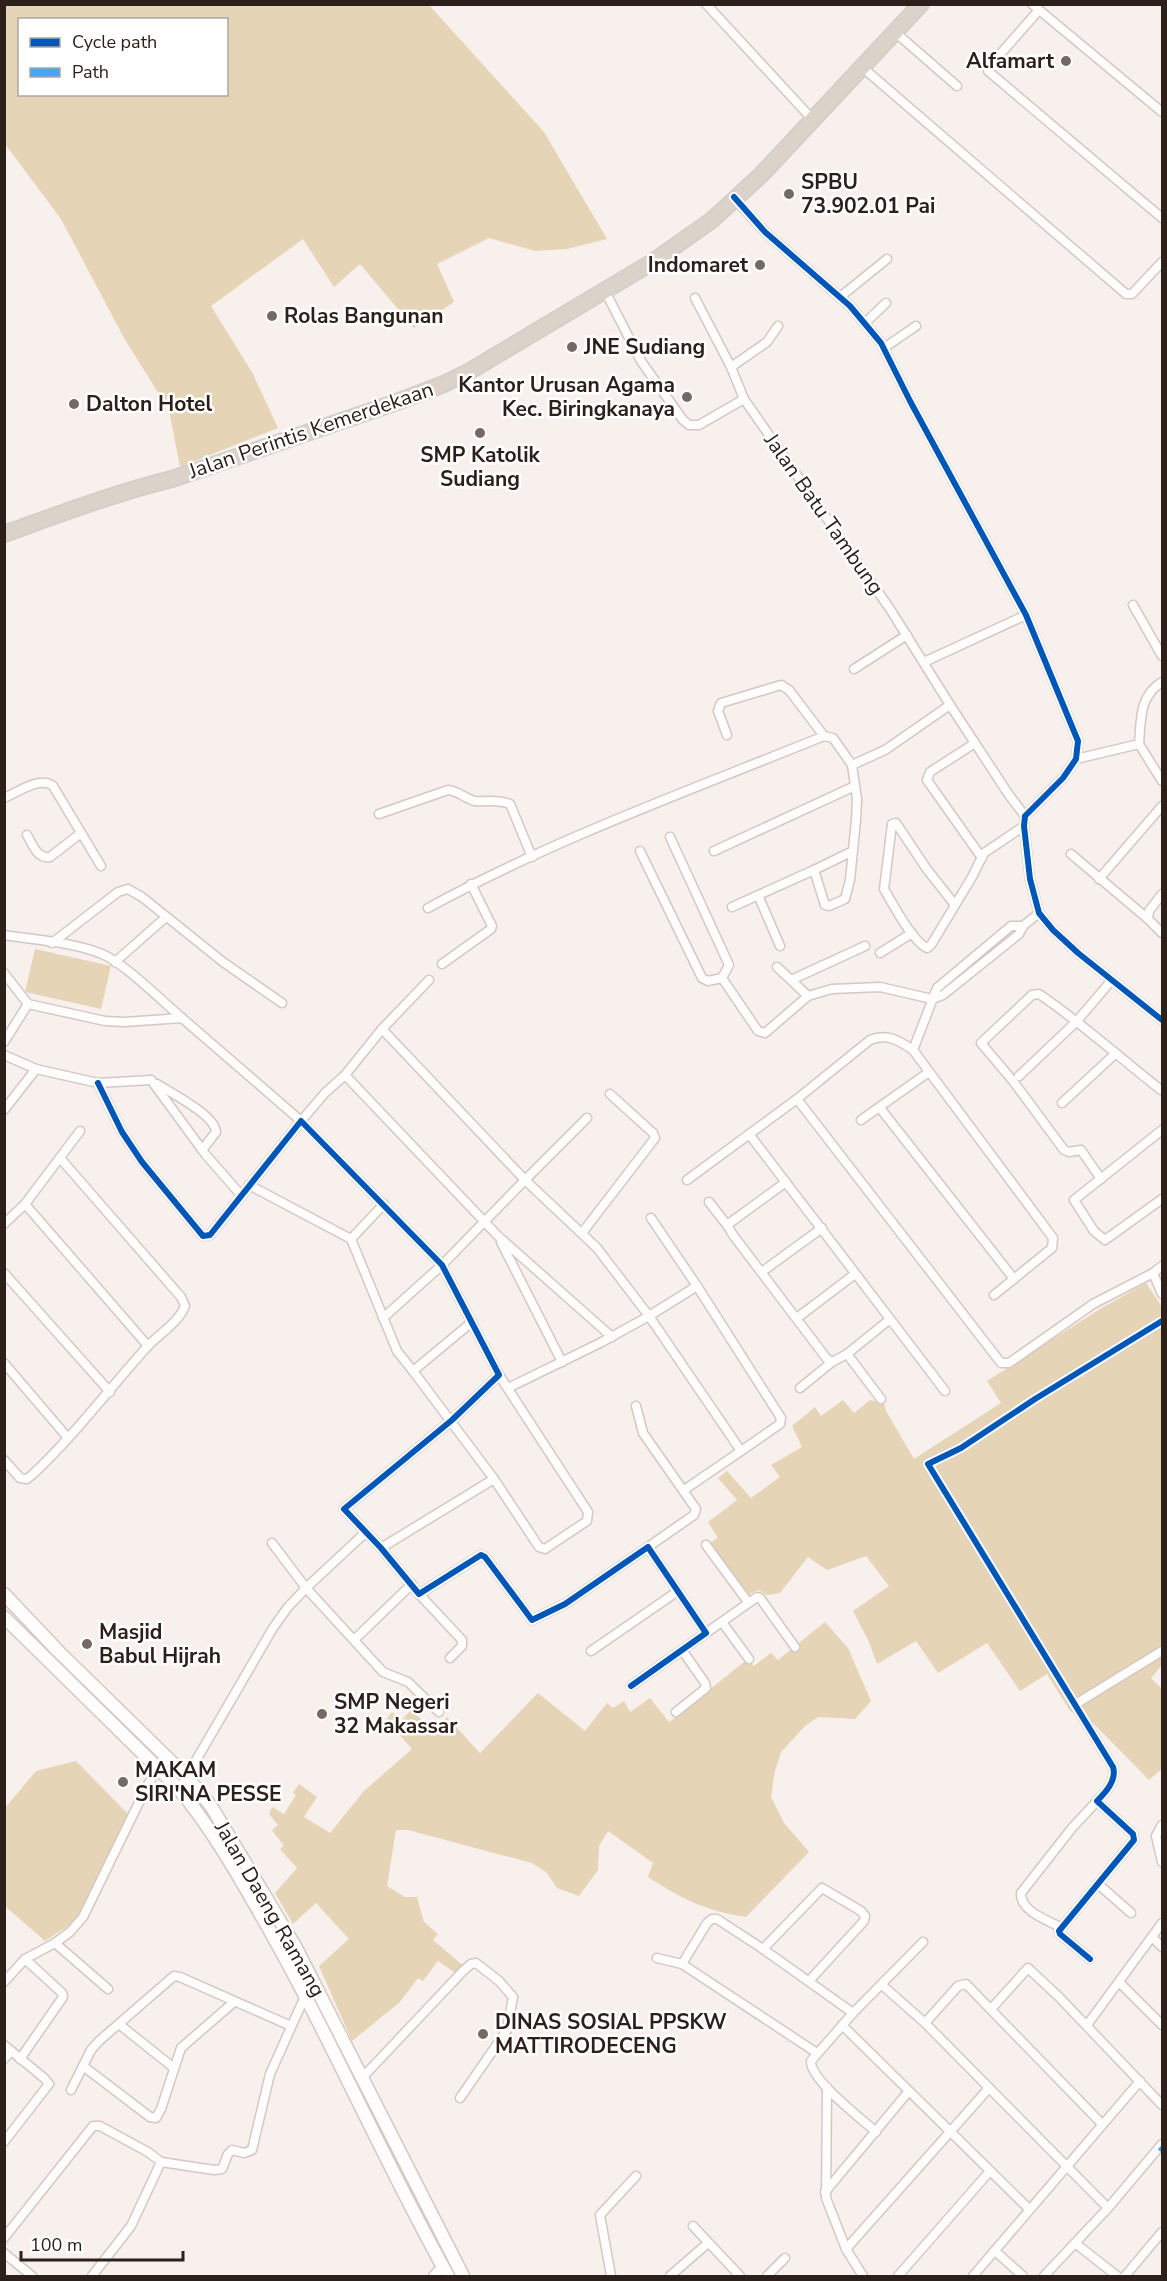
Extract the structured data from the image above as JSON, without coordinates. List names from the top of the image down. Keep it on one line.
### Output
{"streets":{"highway":["Jalan Perintis Kemerdekaan"],"main road":["Jalan Daeng Ramang"],"street":["Jalan Batu Tambung"]},"places":["Alfamart","SPBU 73.902.01 Pai","Indomaret","Rolas Bangunan","JNE Sudiang","Kantor Urusan Agama Kec. Biringkanaya","Dalton Hotel","SMP Katolik Sudiang","Masjid Babul Hijrah","SMP Negeri 32 Makassar","MAKAM SIRI'NA PESSE","DINAS SOSIAL PPSKW MATTIRODECENG"],"legend":["Cycle path","Path"],"scale_bar":"100 m"}
